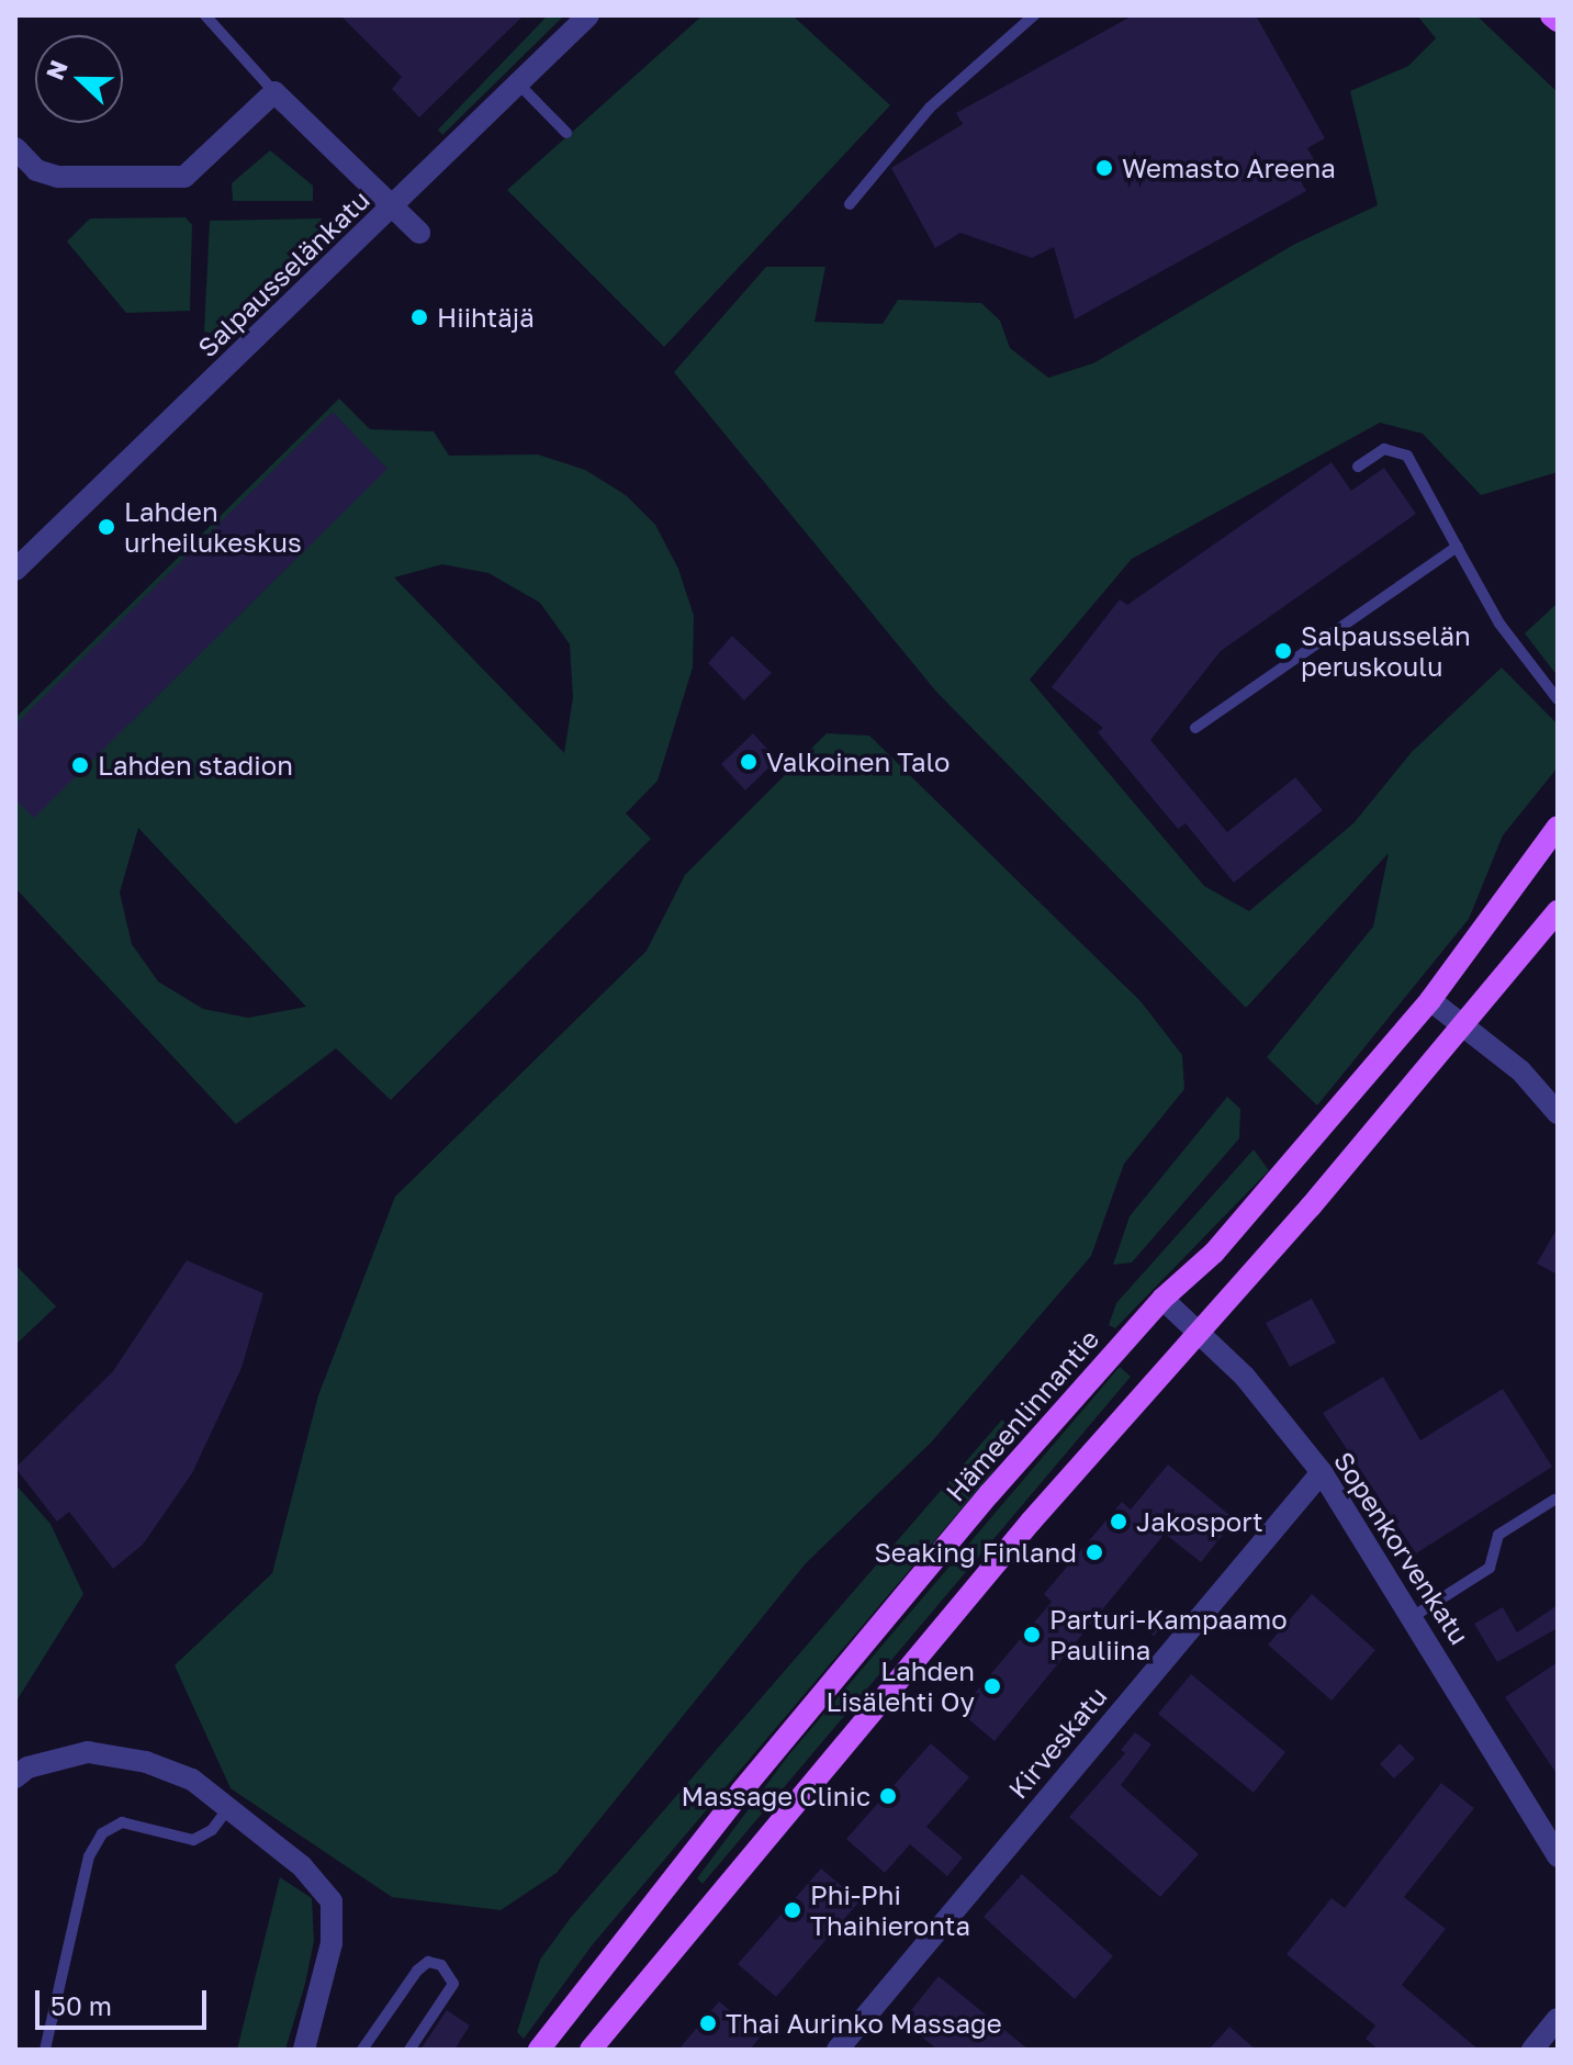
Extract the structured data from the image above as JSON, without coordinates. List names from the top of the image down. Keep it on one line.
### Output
{"streets":{"main road":["Hämeenlinnantie"],"street":["Salpausselänkatu","Sopenkorvenkatu","Kirveskatu"]},"crossings":[["Hämeenlinnantie","Sopenkorvenkatu"],["Sopenkorvenkatu","Kirveskatu"]],"places":["Wemasto Areena","Hiihtäjä","Lahden urheilukeskus","Salpausselän peruskoulu","Valkoinen Talo","Lahden stadion","Jakosport","Seaking Finland","Parturi-Kampaamo Pauliina","Lahden Lisälehti Oy","Massage Clinic","Phi-Phi Thaihieronta","Thai Aurinko Massage"],"scale_bar":"50 m","north":"left"}
